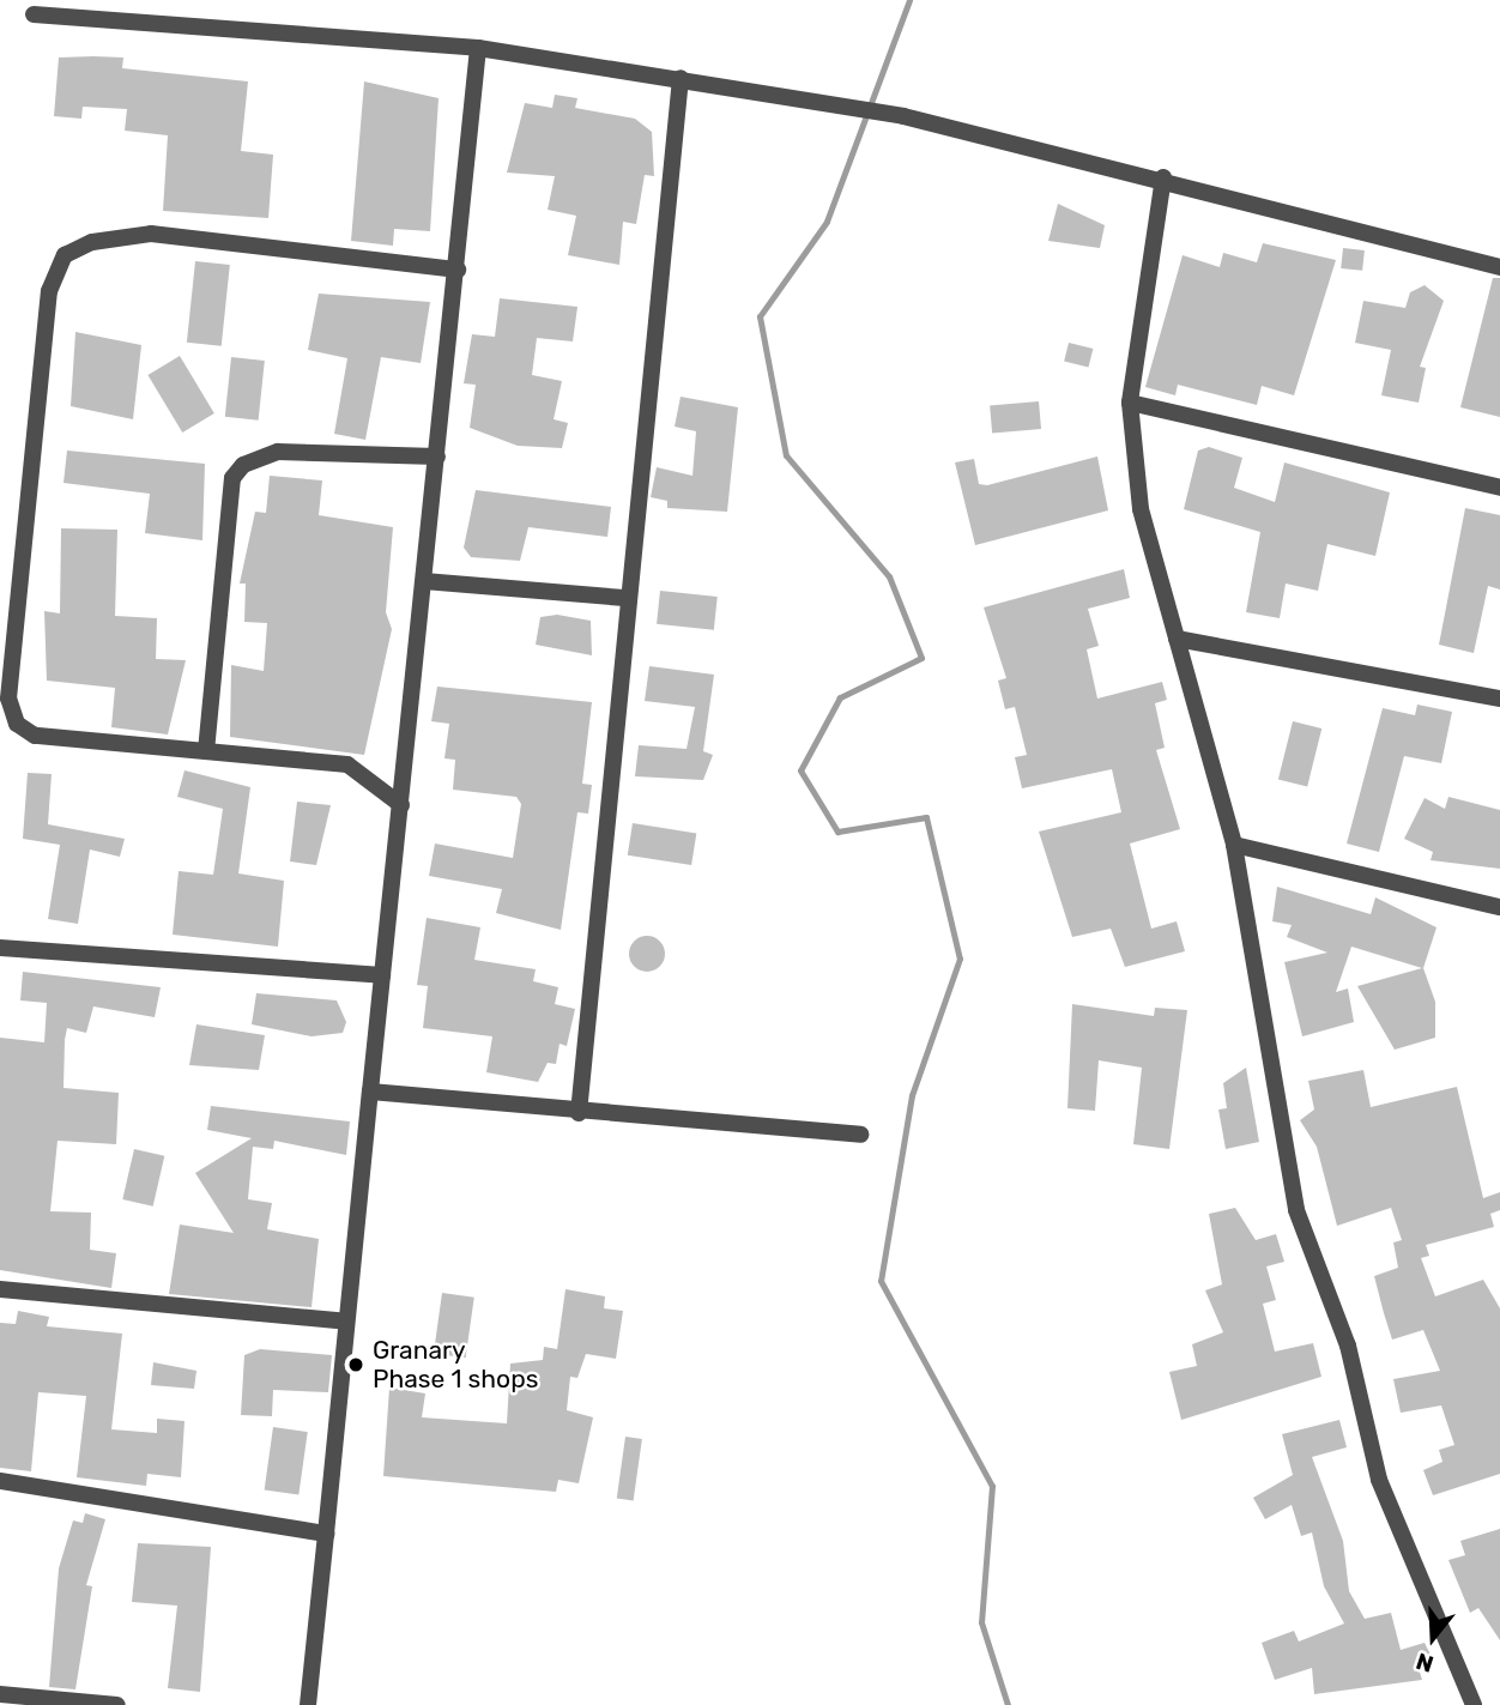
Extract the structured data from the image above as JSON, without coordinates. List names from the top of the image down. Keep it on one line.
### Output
{"places":["Granary Phase 1 shops"],"north":"bottom"}
